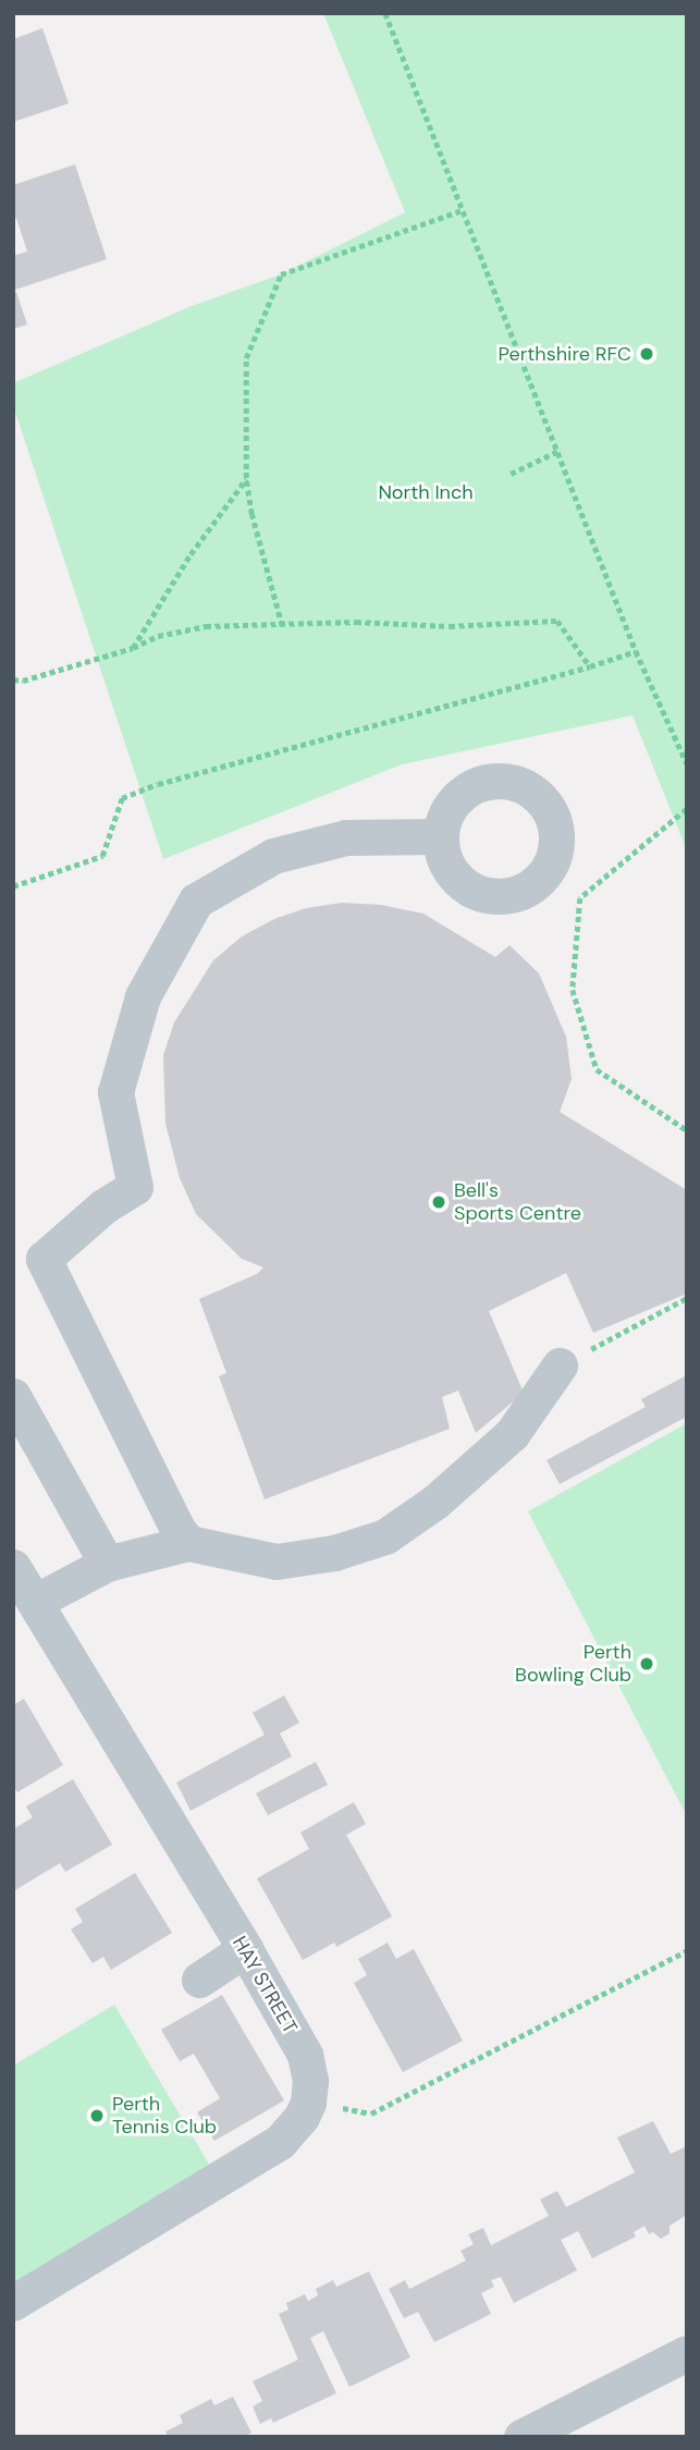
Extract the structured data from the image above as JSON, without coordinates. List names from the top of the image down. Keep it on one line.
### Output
{"streets":{"street":["HAY STREET"]},"parks":["North Inch"],"places":["Perthshire RFC","Bell's Sports Centre","Perth Bowling Club","Perth Tennis Club"]}
